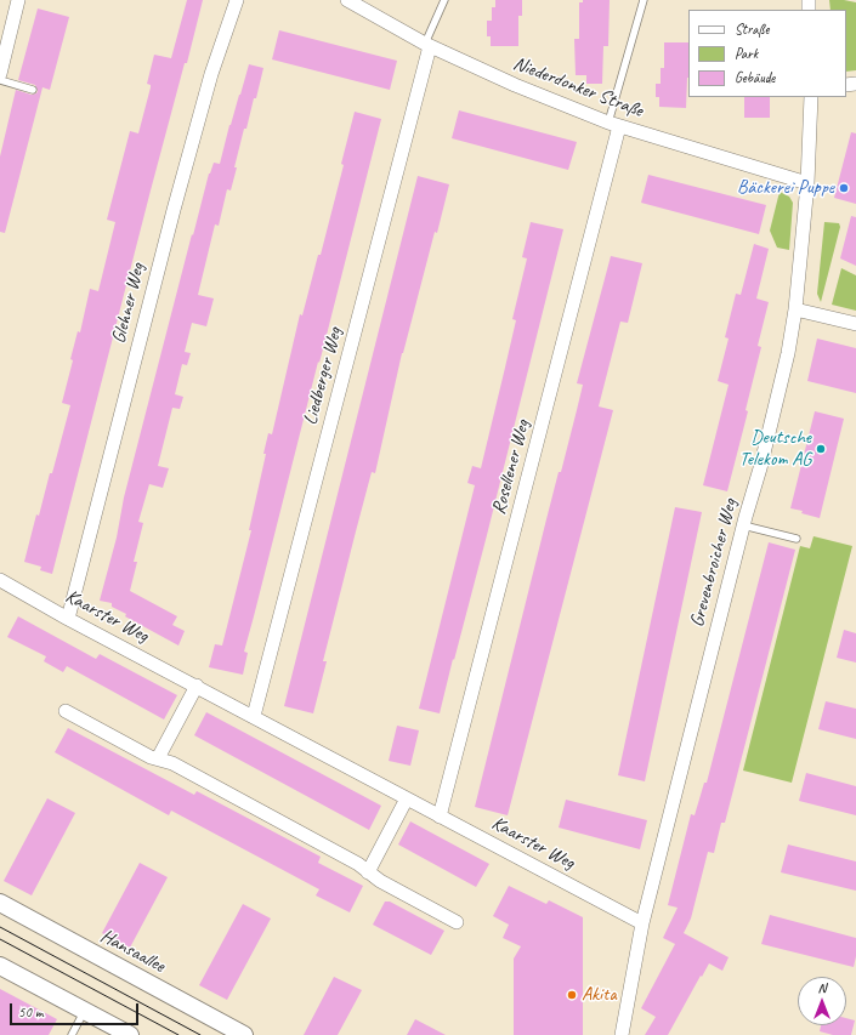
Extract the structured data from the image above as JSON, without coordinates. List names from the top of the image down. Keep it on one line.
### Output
{"streets":{"street":["Niederdonker Straße","Glehner Weg","Liedberger Weg","Rosellener Weg","Grevenbroicher Weg","Kaarster Weg","Hansaallee"]},"crossings":[["Niederdonker Straße","Liedberger Weg"],["Niederdonker Straße","Rosellener Weg"],["Niederdonker Straße","Grevenbroicher Weg"],["Glehner Weg","Kaarster Weg"],["Liedberger Weg","Kaarster Weg"],["Rosellener Weg","Kaarster Weg"],["Grevenbroicher Weg","Kaarster Weg"]],"places":["Bäckerei Puppe","Deutsche Telekom AG","Akita"],"legend":["Straße","Park","Gebäude"],"scale_bar":"50 m","north":"top"}
